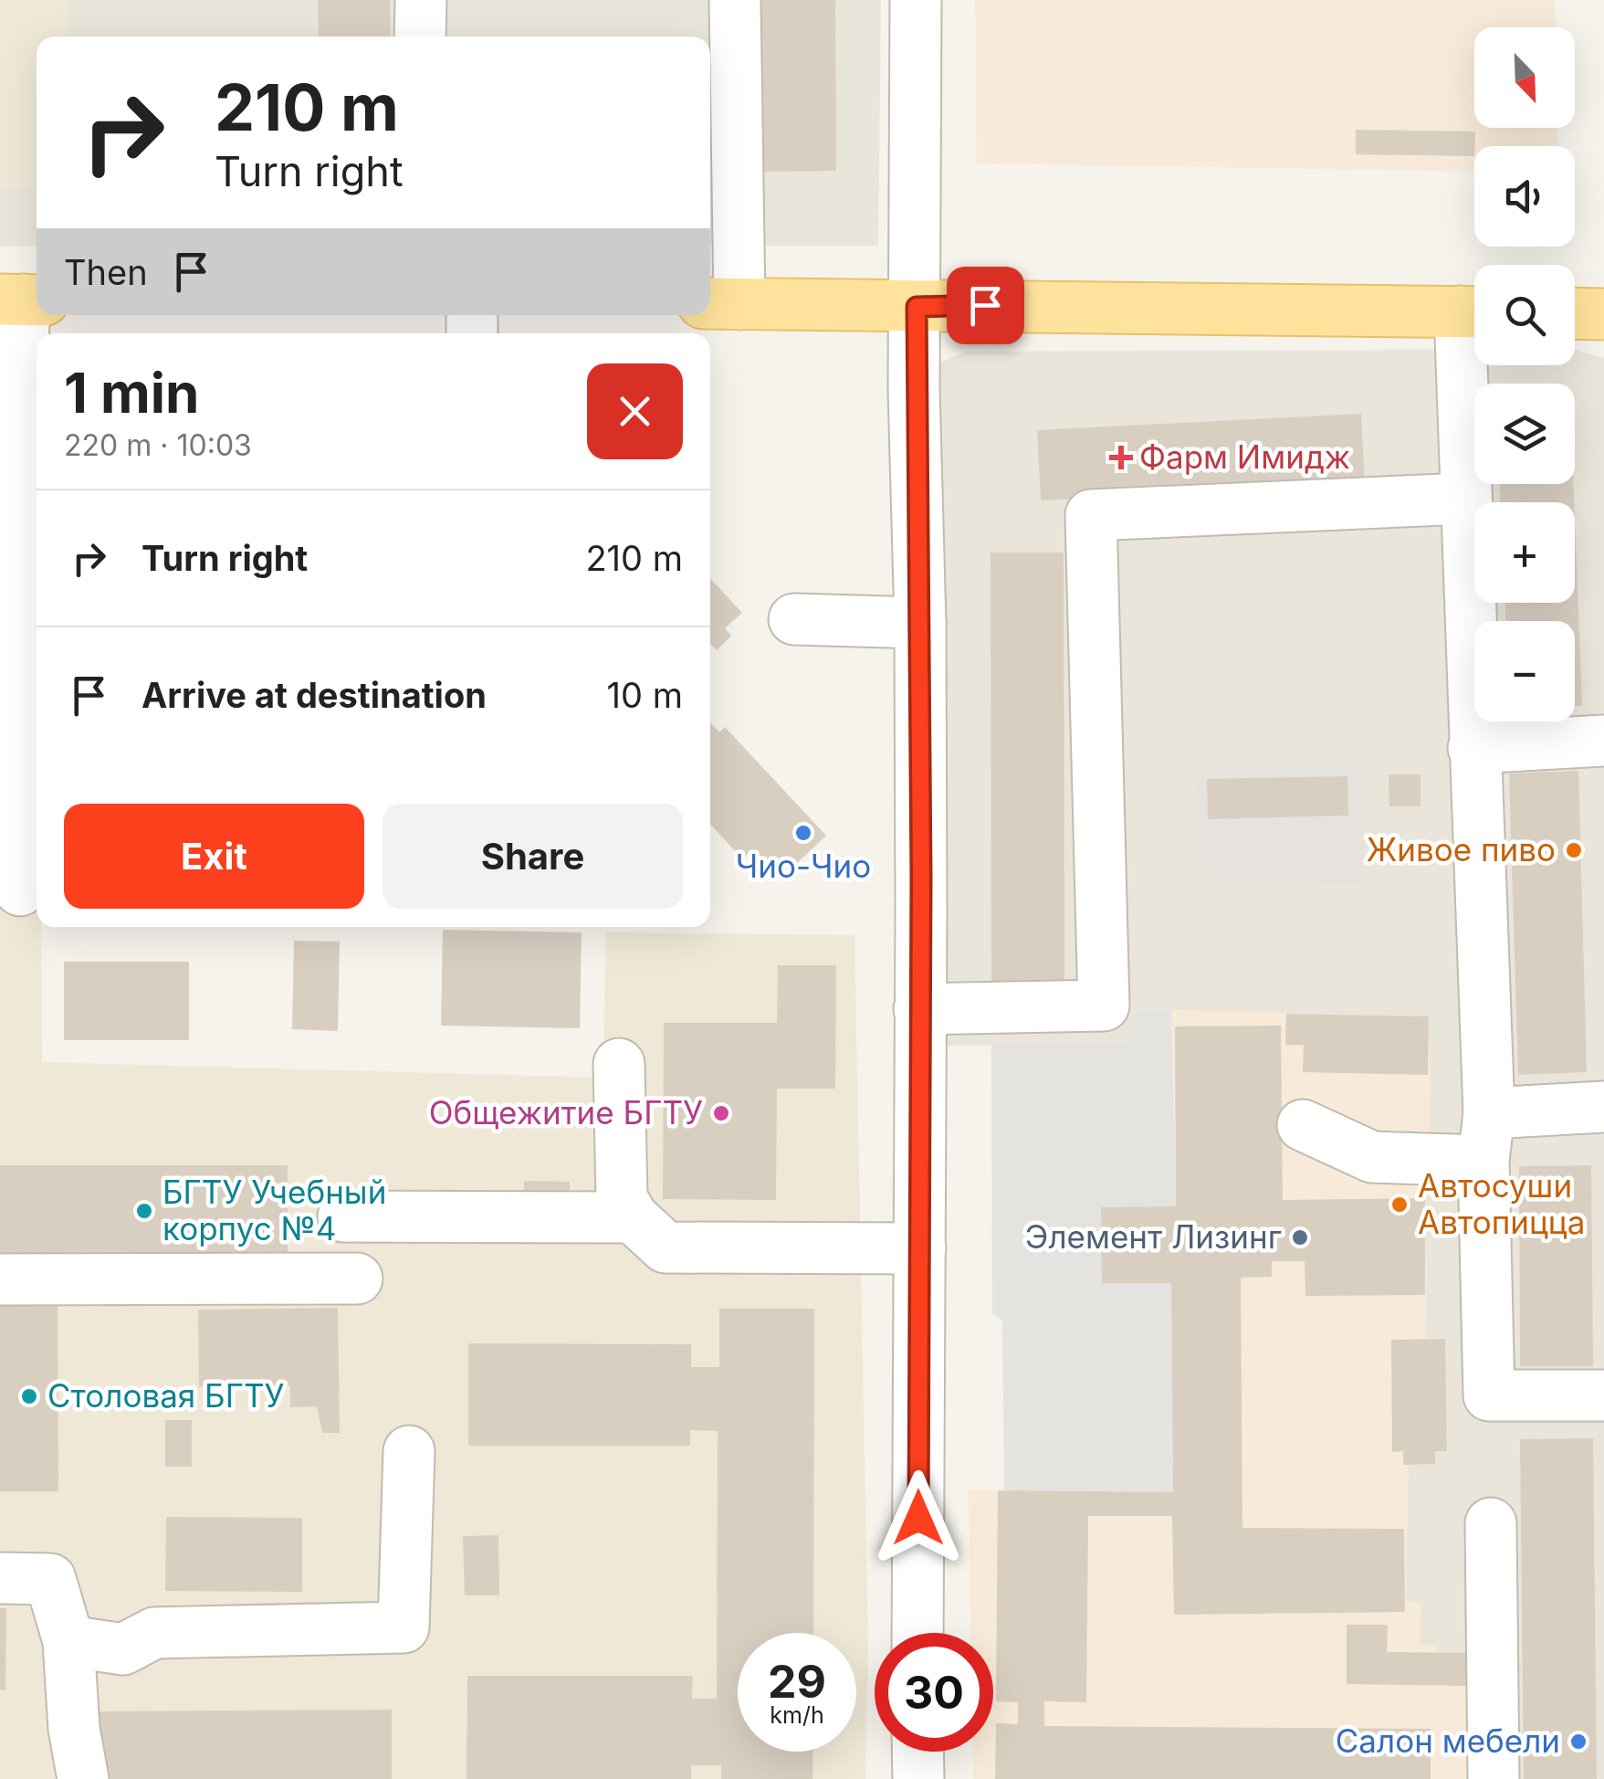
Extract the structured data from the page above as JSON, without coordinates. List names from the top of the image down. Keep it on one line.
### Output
{"places":{"health":["Фарм Имидж"],"other":["Чио-Чио","Живое пиво","Общежитие БГТУ","Автосуши Автопицца","БГТУ Учебный корпус №4","Элемент Лизинг","Столовая БГТУ","Салон мебели"]},"north":"bottom right","page":{"map_buttons":["+","−"],"turn":["210 m","Turn right"],"then":"Then","heading":["1 min","220 m · 10:03"],"list":[{"name":"Turn right","value":"210 m"},{"name":"Arrive at destination","value":"10 m"}],"buttons":["Exit","Share"],"speed":"29 km/h","limit":"30"}}
